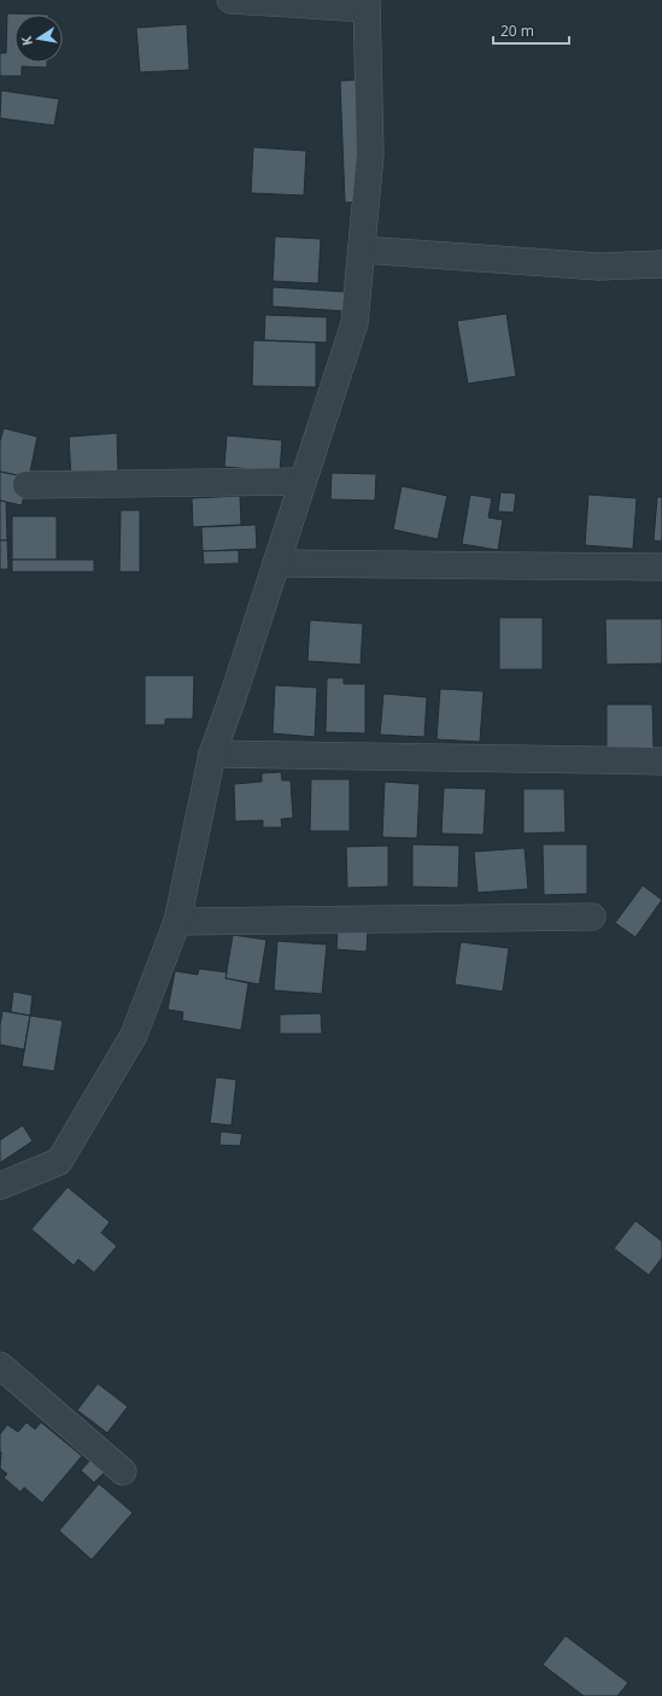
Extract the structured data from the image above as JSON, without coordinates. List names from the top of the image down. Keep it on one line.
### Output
{"scale_bar":"20 m","north":"left"}
